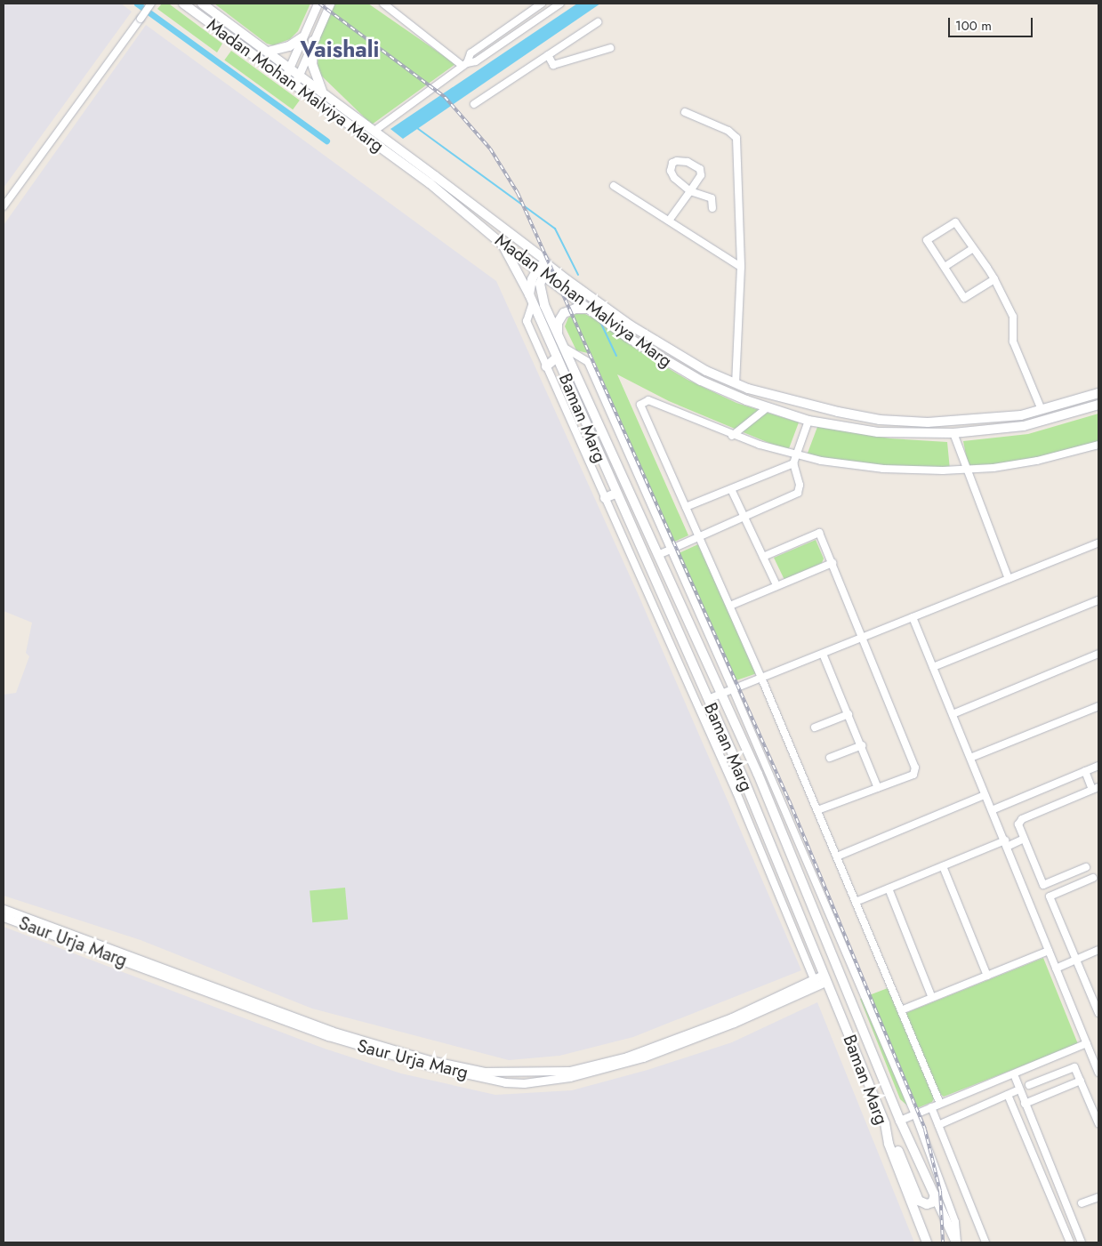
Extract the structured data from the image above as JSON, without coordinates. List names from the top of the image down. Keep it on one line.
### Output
{"streets":{"main road":["Madan Mohan Malviya Marg","Baman Marg"],"street":["Saur Urja Marg"]},"crossings":[["Madan Mohan Malviya Marg","Baman Marg"],["Baman Marg","Saur Urja Marg"]],"districts":["Vaishali"],"scale_bar":"100 m"}
